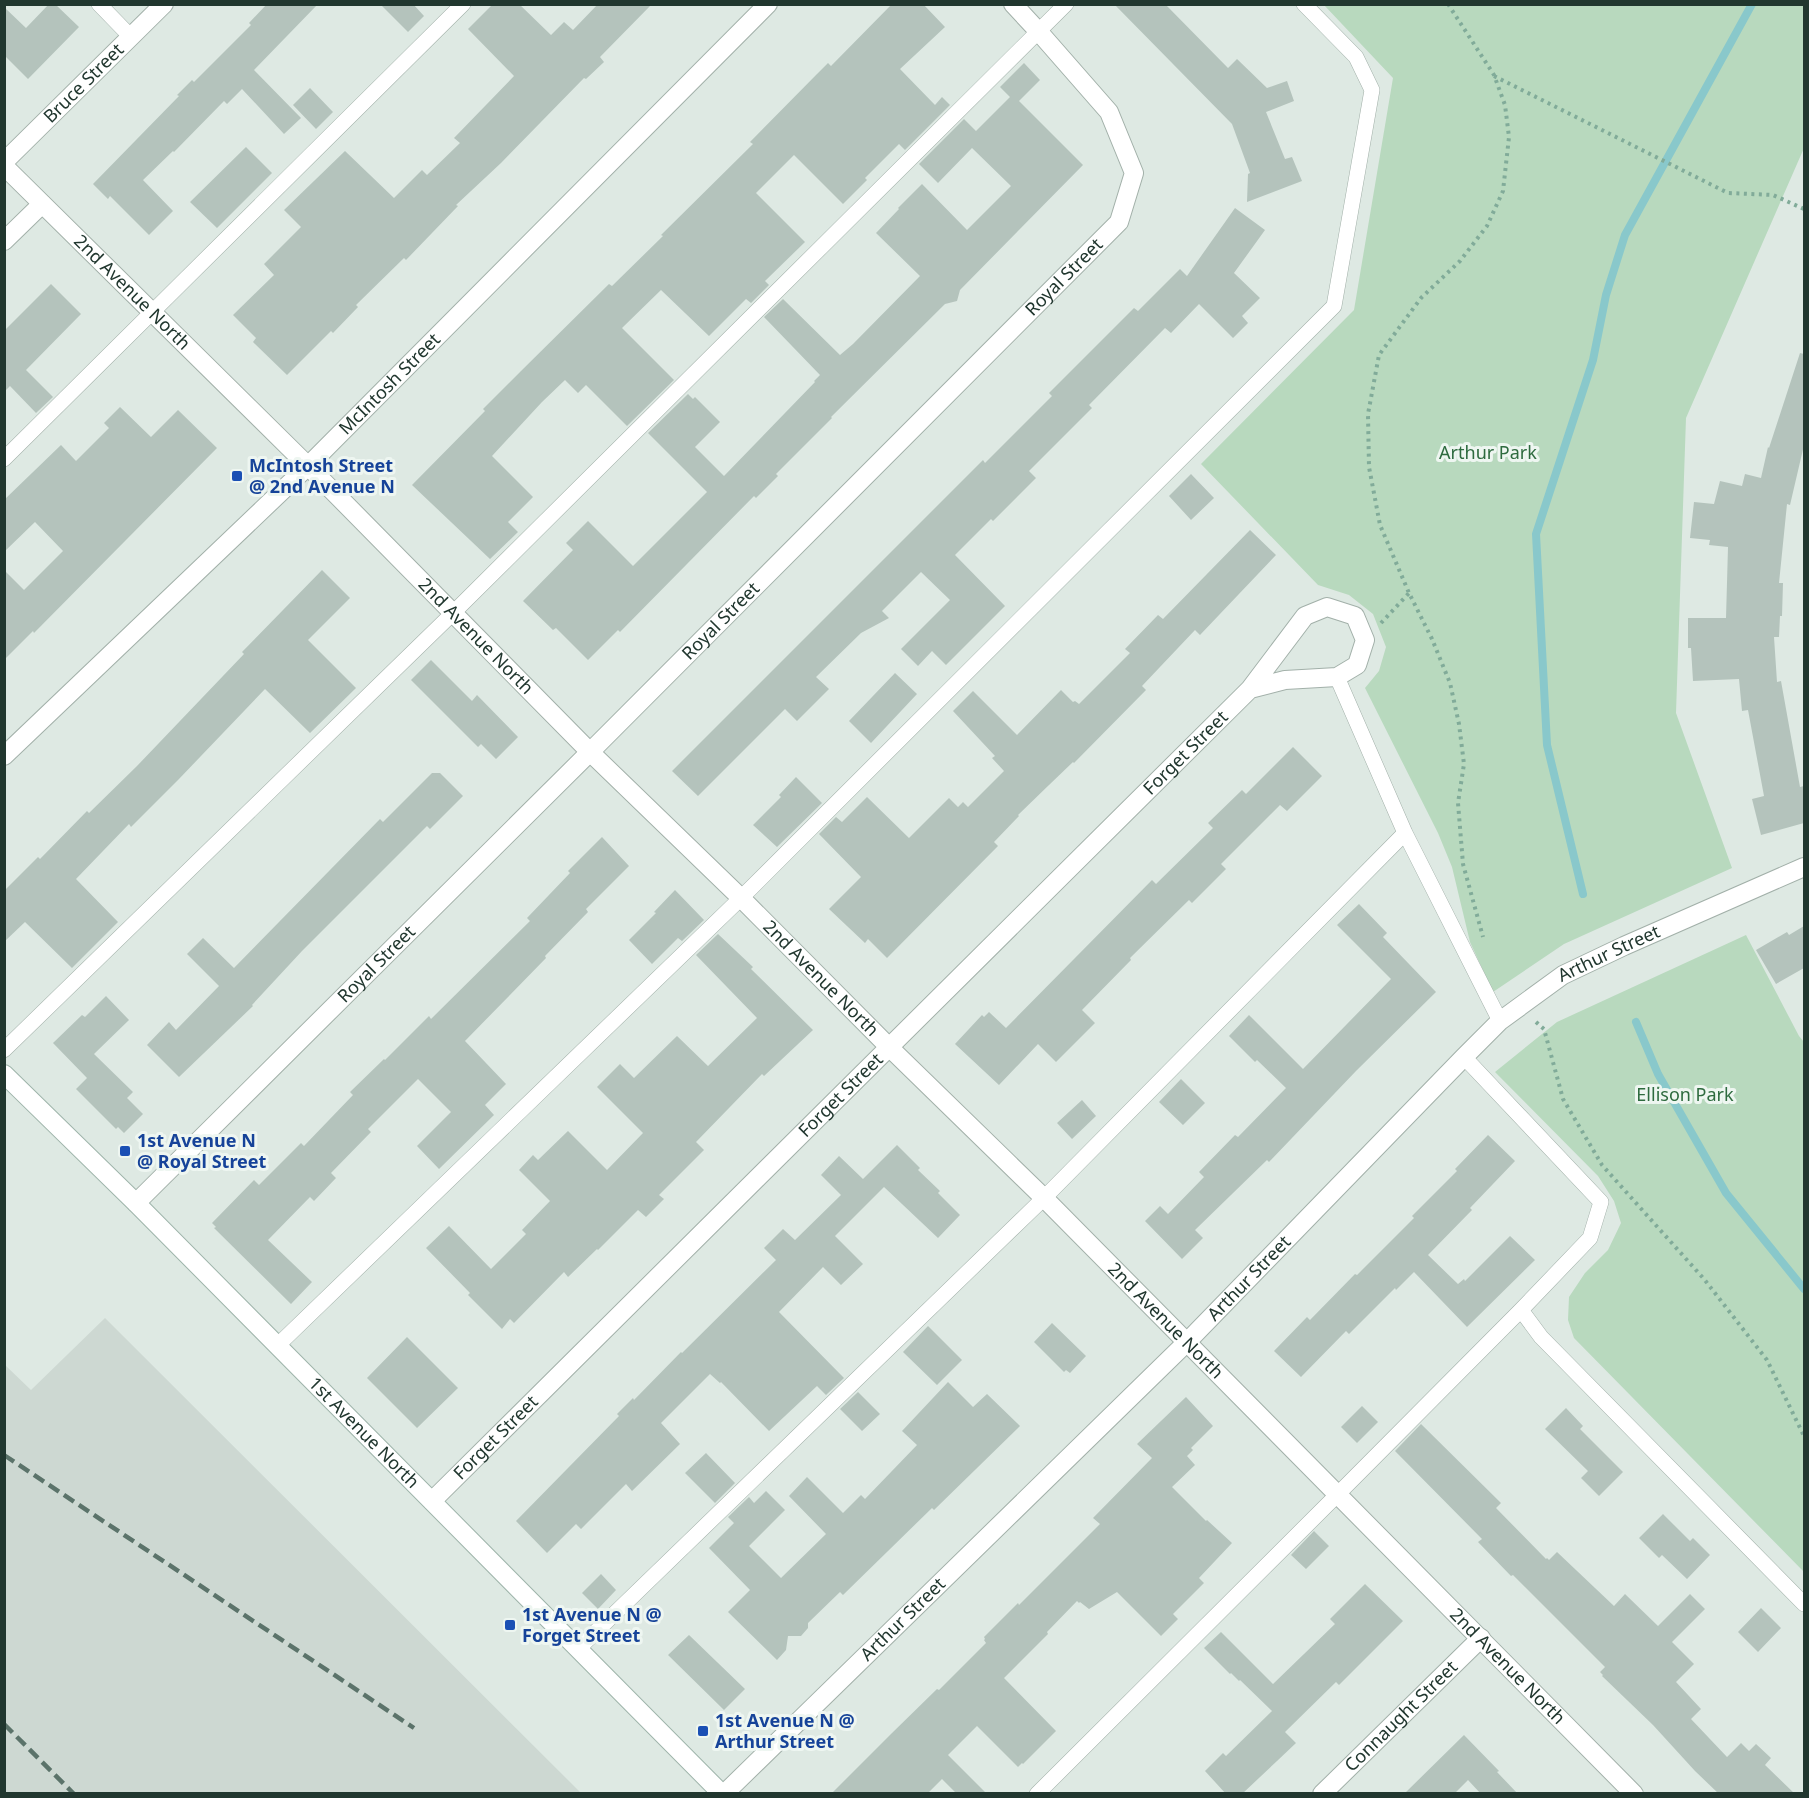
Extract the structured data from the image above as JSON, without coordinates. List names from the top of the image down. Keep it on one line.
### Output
{"streets":{"street":["Bruce Street","Royal Street","2nd Avenue North","McIntosh Street","Forget Street","Arthur Street","1st Avenue North","Connaught Street"]},"crossings":[["Bruce Street","2nd Avenue North"],["Royal Street","2nd Avenue North"],["Royal Street","1st Avenue North"],["2nd Avenue North","McIntosh Street"],["2nd Avenue North","Forget Street"],["2nd Avenue North","Arthur Street"],["2nd Avenue North","Connaught Street"],["Forget Street","1st Avenue North"],["Arthur Street","1st Avenue North"]],"parks":["Arthur Park","Ellison Park"],"places":{"transit":["McIntosh Street @ 2nd Avenue N","1st Avenue N @ Royal Street","1st Avenue N @ Forget Street","1st Avenue N @ Arthur Street"]}}
